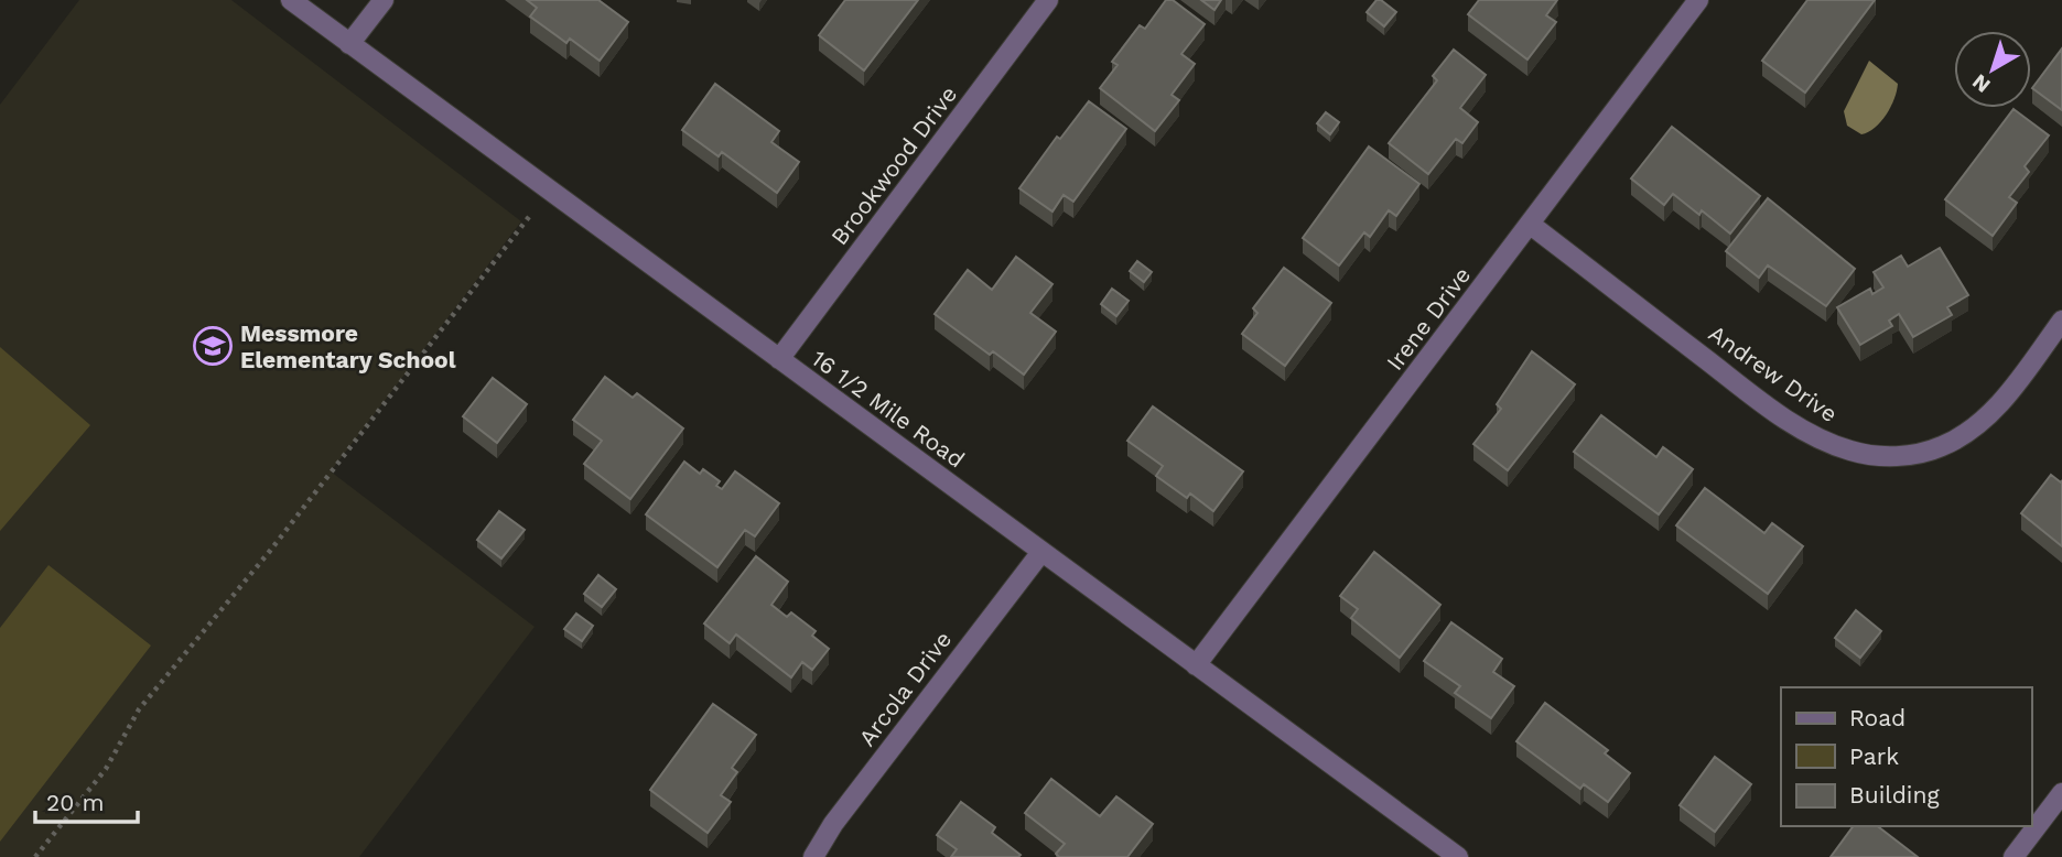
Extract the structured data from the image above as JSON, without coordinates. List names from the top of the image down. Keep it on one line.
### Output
{"streets":{"street":["Brookwood Drive","Irene Drive","Andrew Drive","16 1/2 Mile Road","Arcola Drive"]},"crossings":[["Brookwood Drive","16 1/2 Mile Road"],["Irene Drive","Andrew Drive"],["Irene Drive","16 1/2 Mile Road"],["16 1/2 Mile Road","Arcola Drive"]],"places":{"school or university":["Messmore Elementary School"]},"legend":["Road","Park","Building"],"scale_bar":"20 m","north":"bottom left"}
